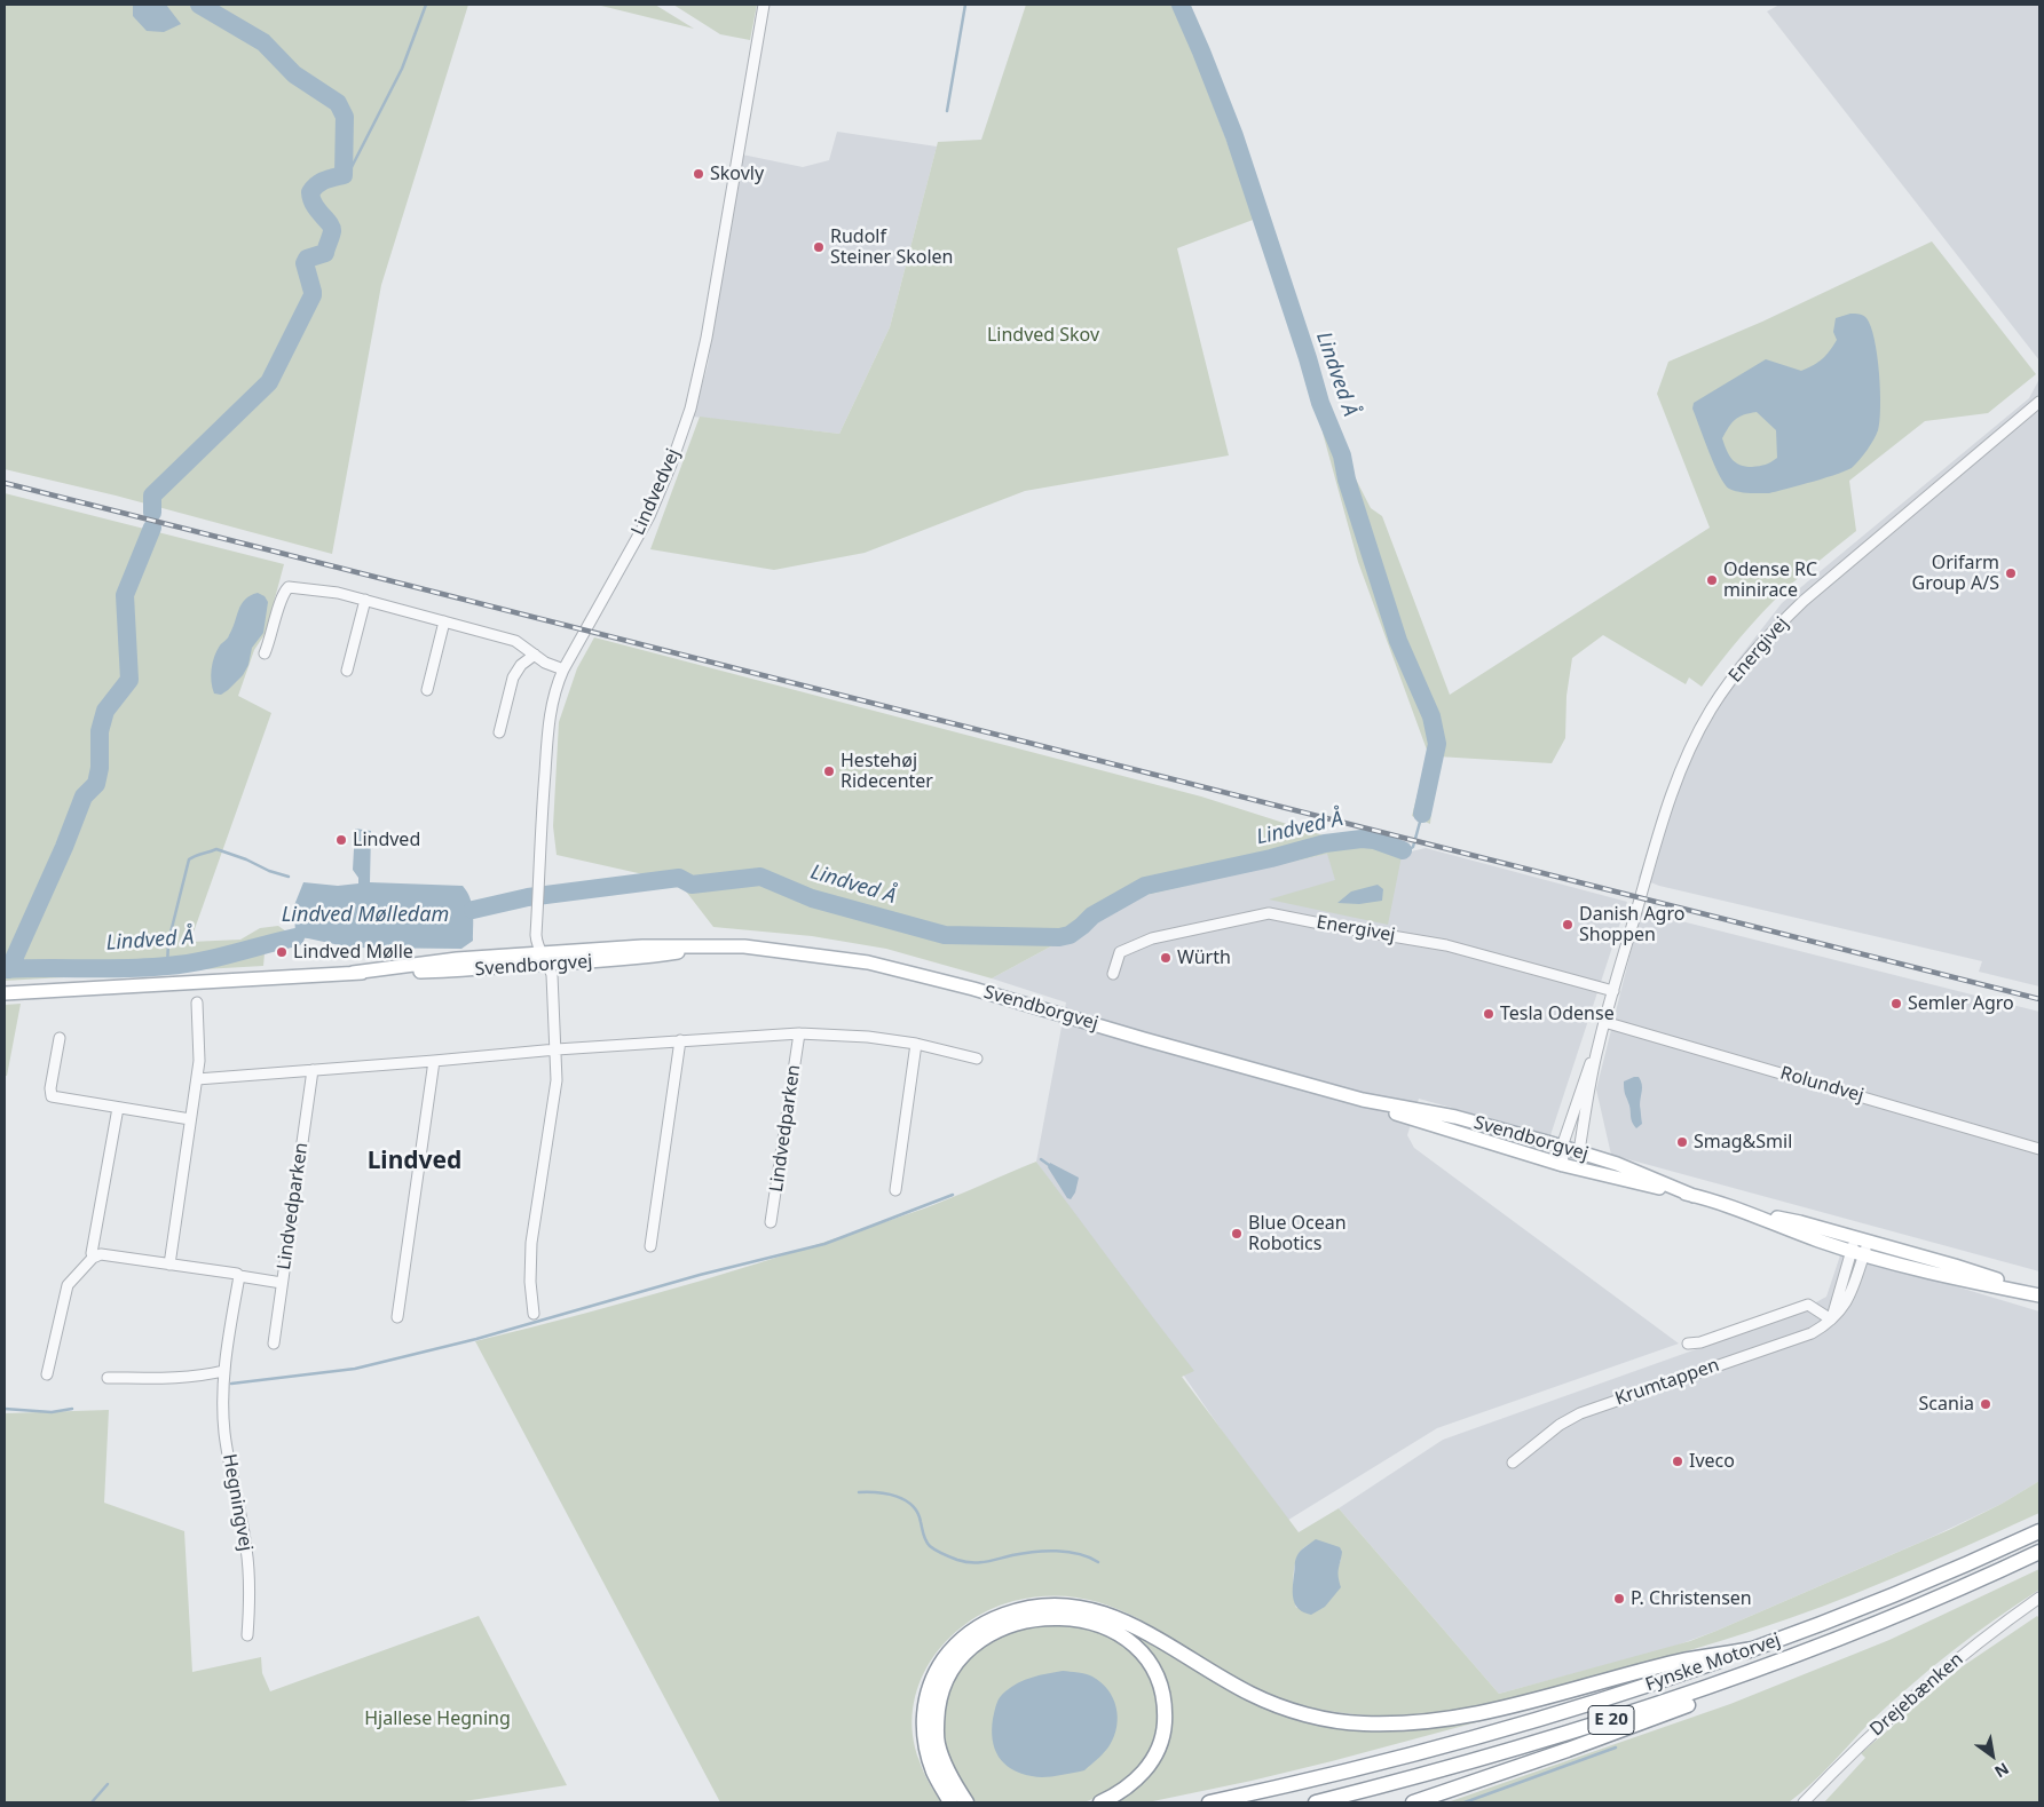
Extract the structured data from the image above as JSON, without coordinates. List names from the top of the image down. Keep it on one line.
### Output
{"streets":{"highway":["Fynske Motorvej","E 20"],"main road":["Svendborgvej"],"street":["Lindvedvej","Energivej","Rolundvej","Lindvedparken","Krumtappen","Hegningvej","Drejebænken"]},"crossings":[["Lindvedvej","Svendborgvej"],["Energivej","Svendborgvej"],["Energivej","Rolundvej"]],"districts":["Lindved"],"water":["Lindved Å","Lindved Mølledam"],"parks":["Lindved Skov","Hjallese Hegning"],"places":["Skovly","Rudolf Steiner Skolen","Orifarm Group A/S","Odense RC minirace","Hestehøj Ridecenter","Lindved","Danish Agro Shoppen","Lindved Mølle","Würth","Semler Agro","Tesla Odense","Smag&Smil","Blue Ocean Robotics","Scania","Iveco","P. Christensen"],"north":"bottom right"}
